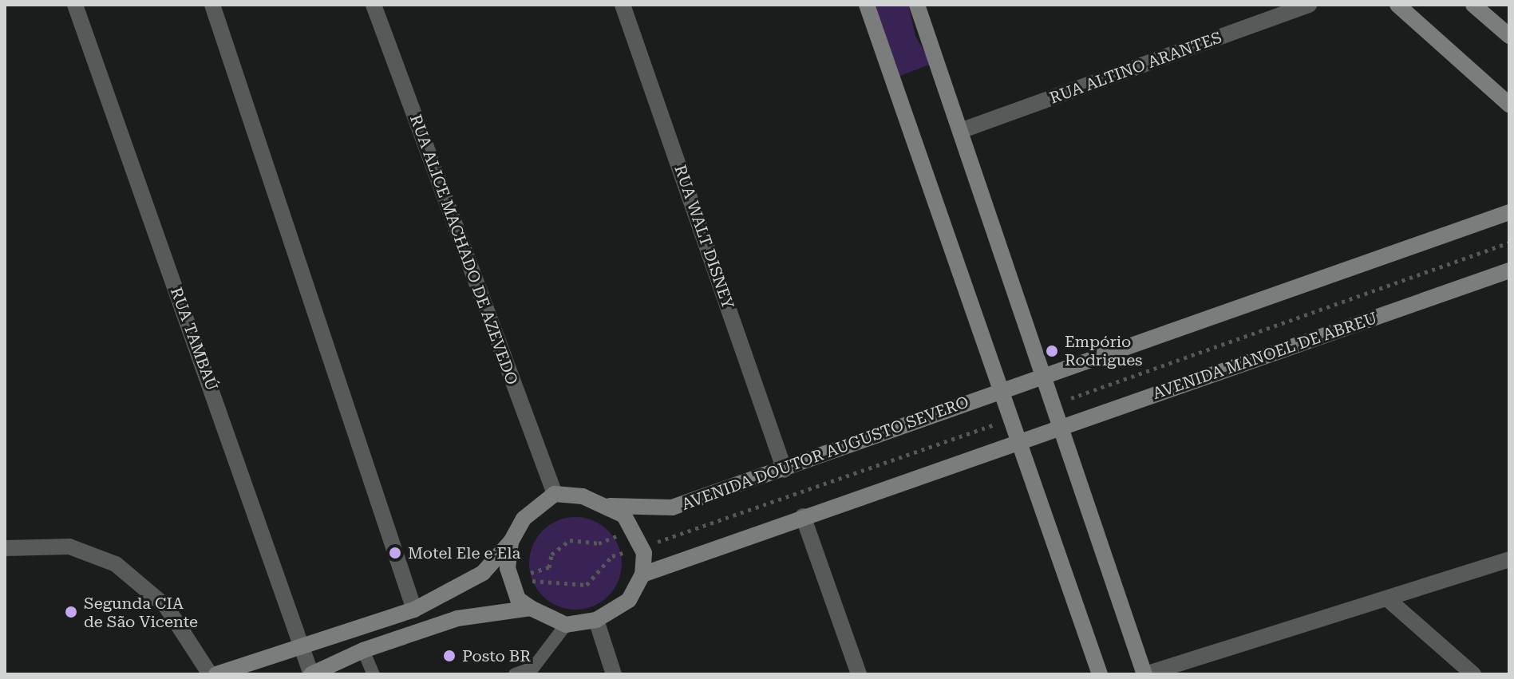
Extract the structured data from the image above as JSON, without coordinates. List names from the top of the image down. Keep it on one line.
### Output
{"streets":{"street":["RUA ALTINO ARANTES","RUA WALT DISNEY","RUA ALICE MACHADO DE AZEVEDO","RUA TAMBAÚ","AVENIDA MANOEL DE ABREU","AVENIDA DOUTOR AUGUSTO SEVERO"]},"crossings":[["RUA WALT DISNEY","AVENIDA DOUTOR AUGUSTO SEVERO"],["RUA ALICE MACHADO DE AZEVEDO","AVENIDA DOUTOR AUGUSTO SEVERO"]],"places":["Empório Rodrigues","Motel Ele e Ela","Segunda CIA de São Vicente","Posto BR"]}
